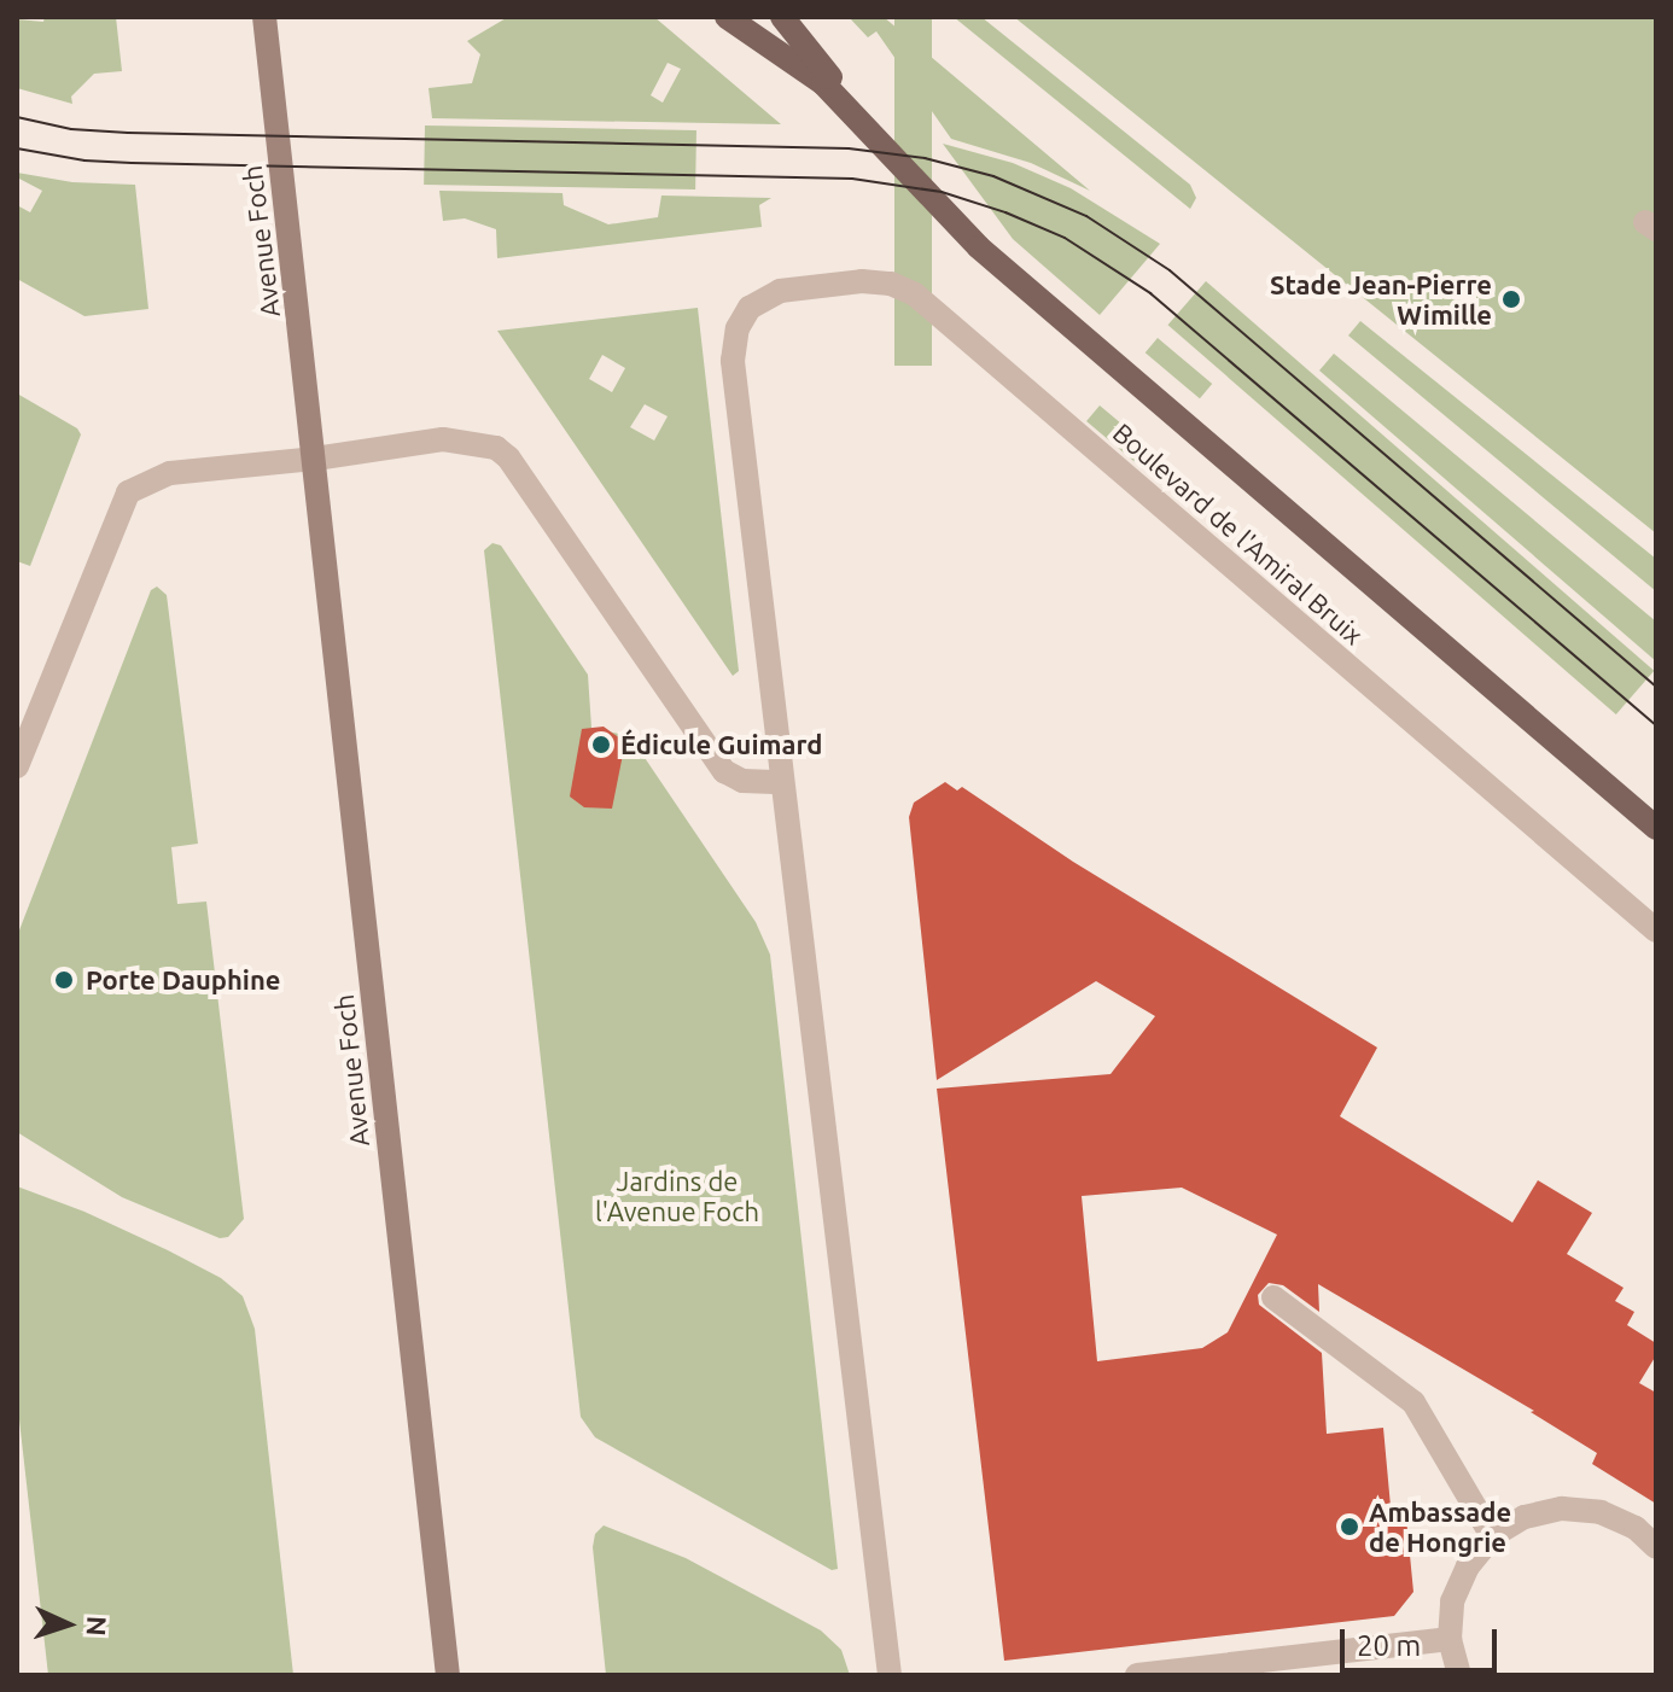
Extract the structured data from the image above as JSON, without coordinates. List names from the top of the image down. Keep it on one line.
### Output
{"streets":{"main road":["Avenue Foch","Boulevard de l'Amiral Bruix"]},"parks":["Jardins de l'Avenue Foch"],"places":["Stade Jean-Pierre Wimille","Édicule Guimard","Porte Dauphine","Ambassade de Hongrie"],"scale_bar":"20 m","north":"right"}
